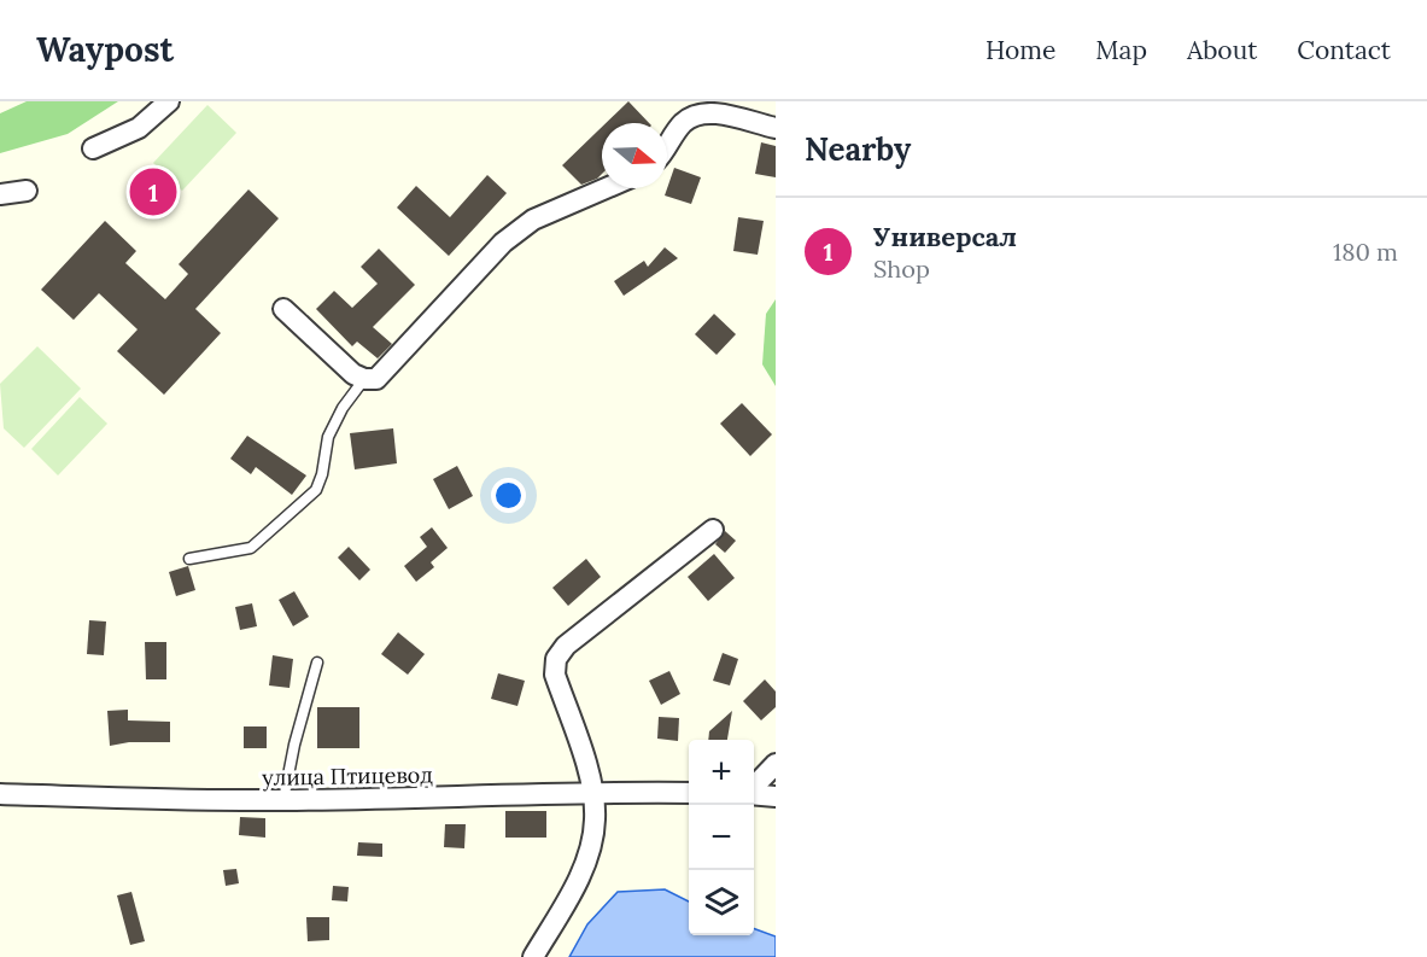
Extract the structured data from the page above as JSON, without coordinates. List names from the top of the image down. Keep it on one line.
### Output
{"streets":{"street":["улица Птицевод"]},"north":"right","page":{"header":"Waypost","nav":["Home","Map","About","Contact"],"heading":"Nearby","pins":"1","list":[{"mark":"1","name":"Универсал","note":"Shop","value":"180 m"}],"map_buttons":["+","−"]}}
